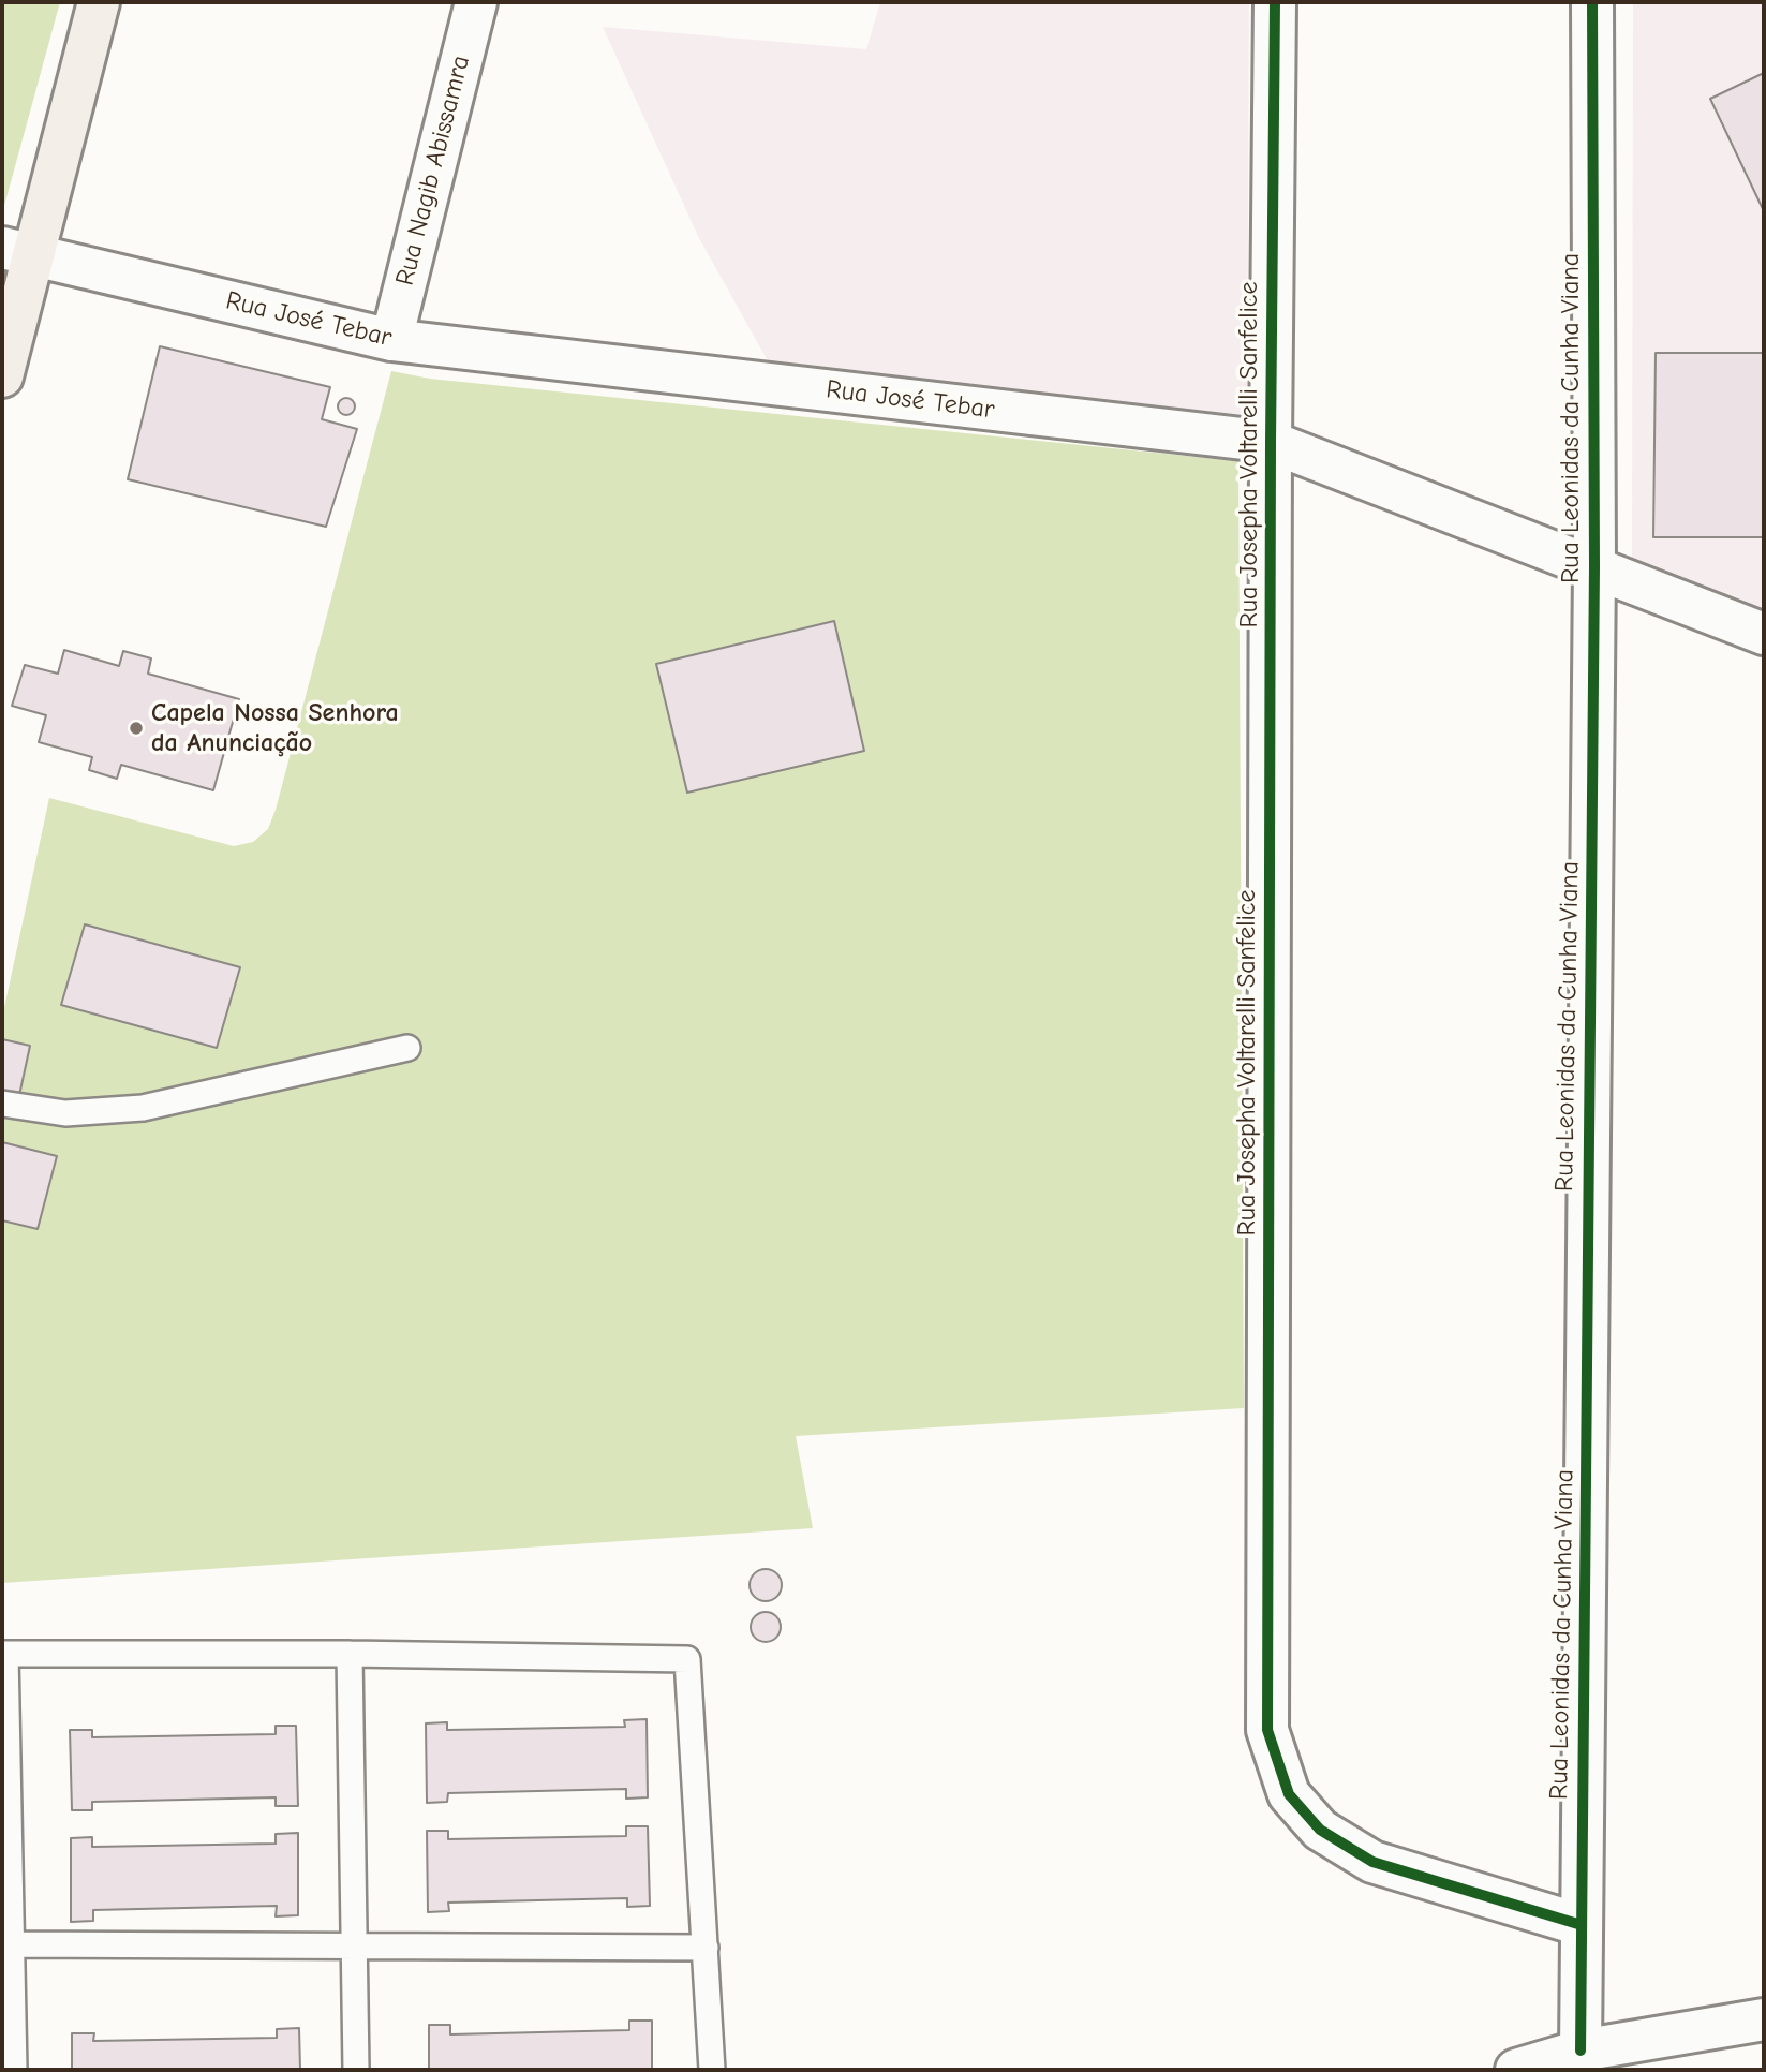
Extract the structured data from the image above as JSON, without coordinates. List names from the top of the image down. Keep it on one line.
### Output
{"streets":{"street":["Rua Nagib Abissamra","Rua José Tebar","Rua Leonidas da Cunha Viana","Rua Josepha Voltarelli Sanfelice"]},"crossings":[["Rua Nagib Abissamra","Rua José Tebar"],["Rua José Tebar","Rua Leonidas da Cunha Viana"],["Rua José Tebar","Rua Josepha Voltarelli Sanfelice"],["Rua Leonidas da Cunha Viana","Rua Josepha Voltarelli Sanfelice"]],"places":["Capela Nossa Senhora da Anunciação"]}
